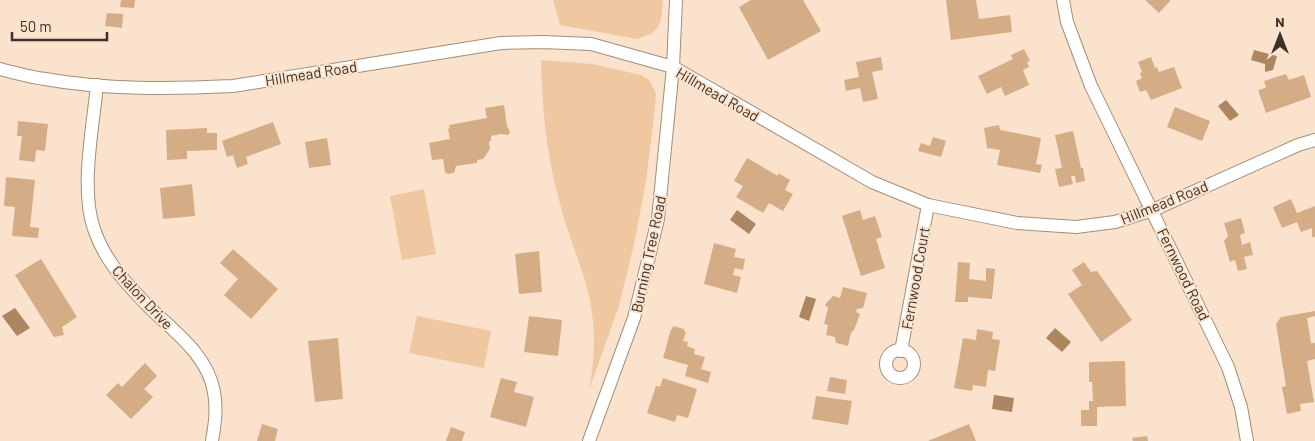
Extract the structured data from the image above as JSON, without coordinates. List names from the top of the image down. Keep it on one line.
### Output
{"streets":{"street":["Hillmead Road","Burning Tree Road","Fernwood Road","Fernwood Court","Chalon Drive"]},"crossings":[["Hillmead Road","Burning Tree Road"],["Hillmead Road","Fernwood Road"],["Hillmead Road","Fernwood Court"],["Hillmead Road","Chalon Drive"]],"scale_bar":"50 m","north":"top"}
